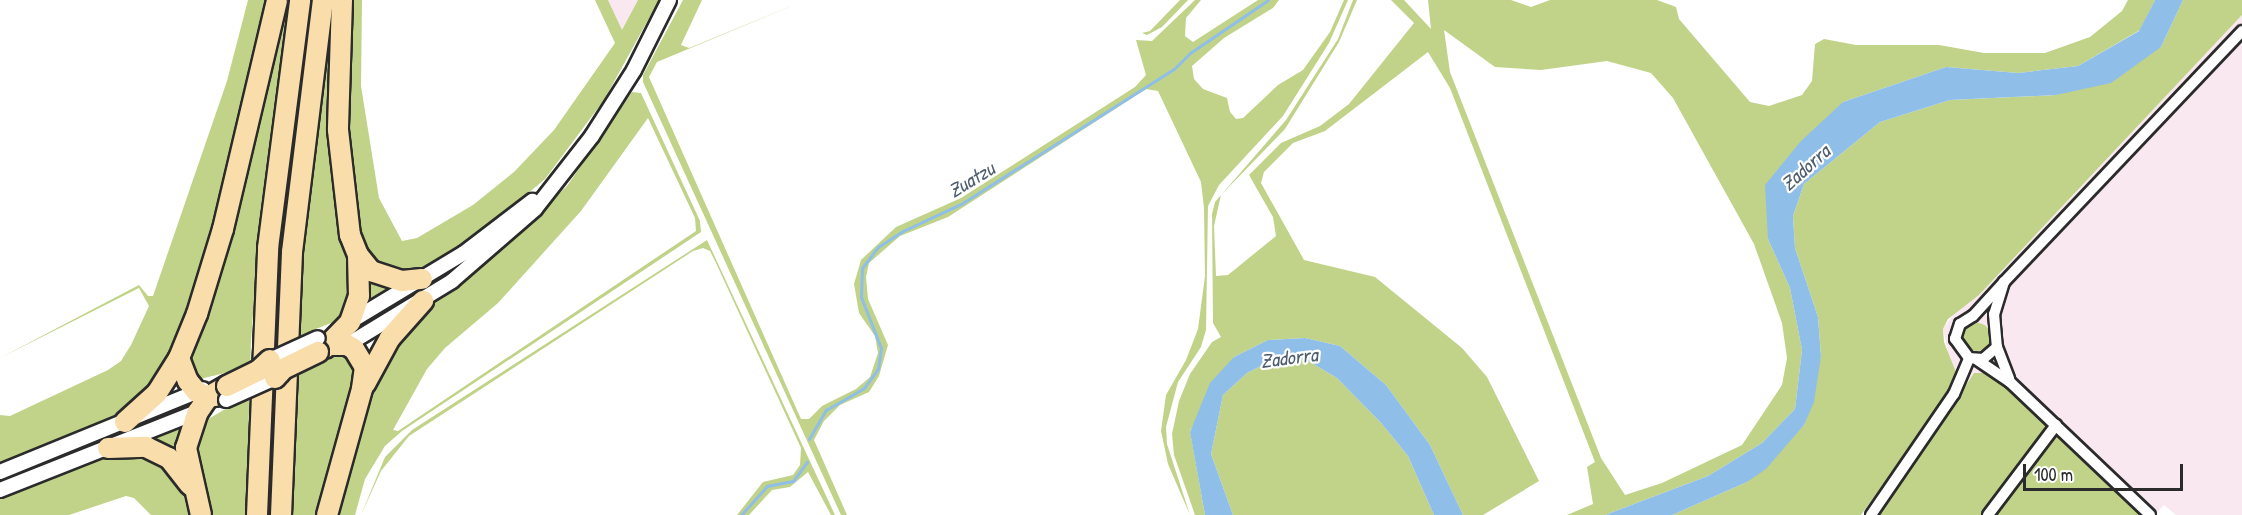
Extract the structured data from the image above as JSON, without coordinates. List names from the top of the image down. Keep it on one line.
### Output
{"water":["Zadorra","Zuatzu"],"scale_bar":"100 m"}
